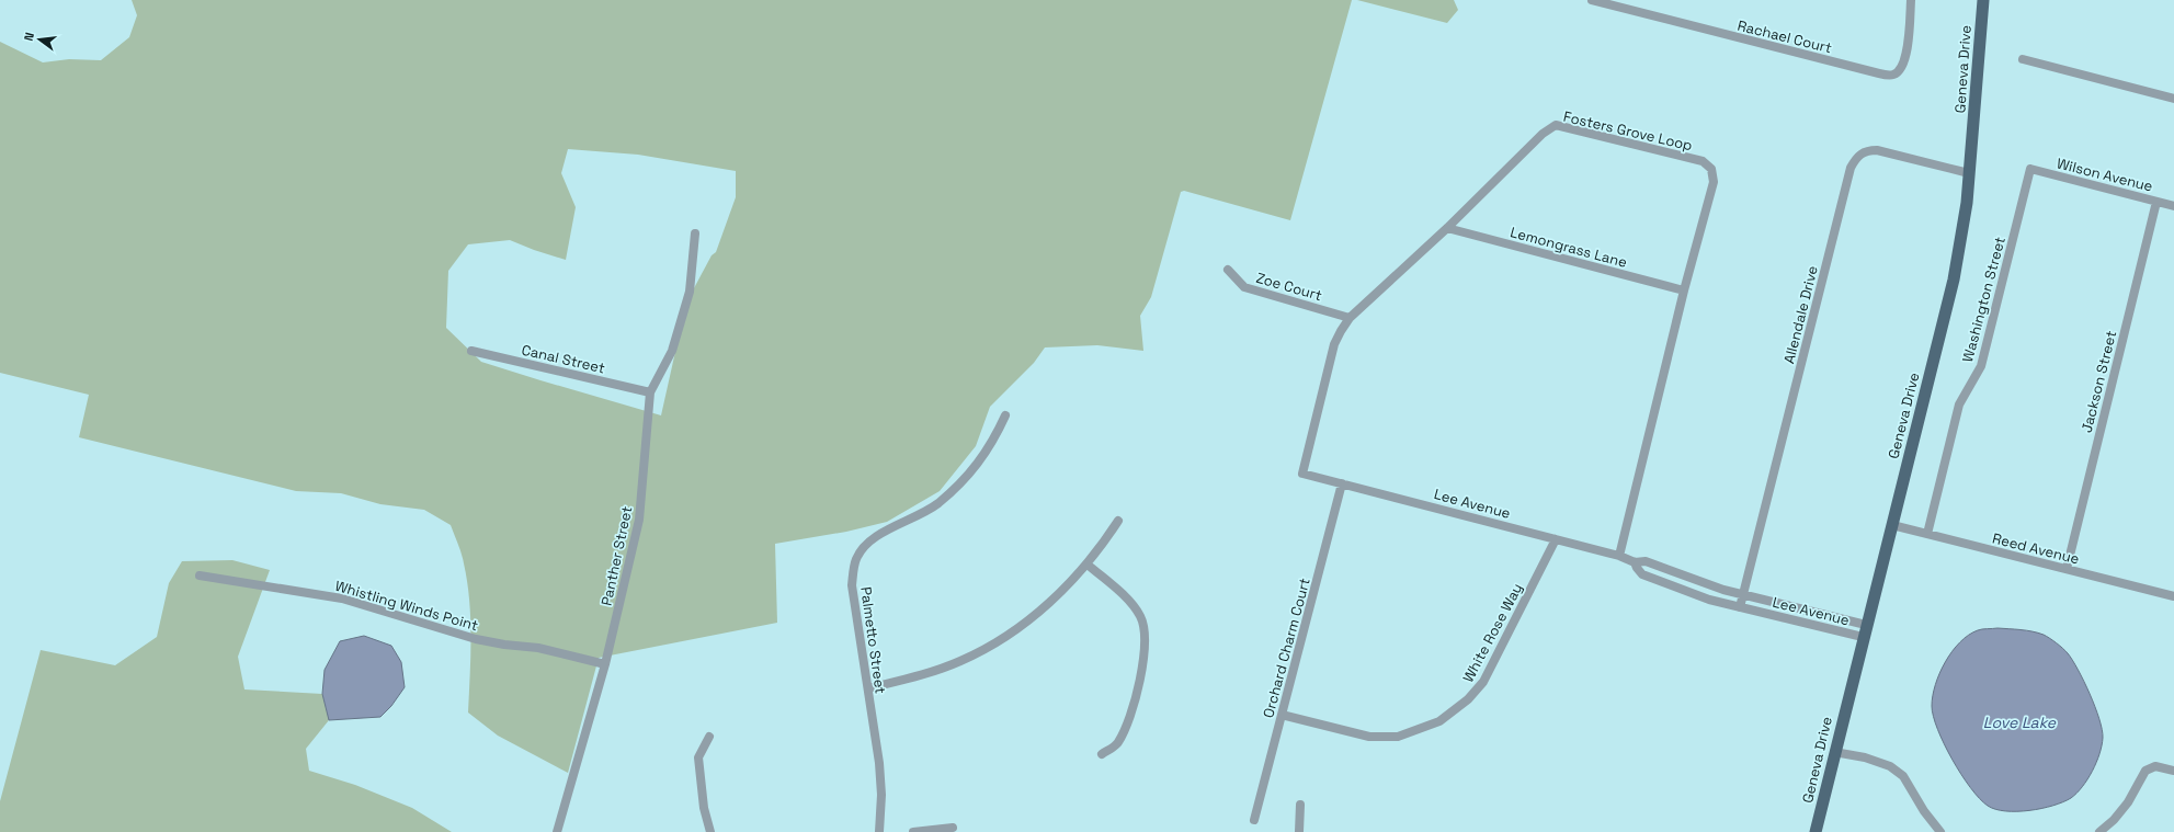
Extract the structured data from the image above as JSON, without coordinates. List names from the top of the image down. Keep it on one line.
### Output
{"streets":{"main road":["Geneva Drive"],"street":["Rachael Court","Fosters Grove Loop","Wilson Avenue","Lemongrass Lane","Zoe Court","Washington Street","Allendale Drive","Canal Street","Jackson Street","Lee Avenue","Reed Avenue","Panther Street","Whistling Winds Point","White Rose Way","Palmetto Street","Orchard Charm Court"]},"crossings":[["Geneva Drive","Allendale Drive"],["Geneva Drive","Lee Avenue"],["Geneva Drive","Reed Avenue"],["Fosters Grove Loop","Lemongrass Lane"],["Fosters Grove Loop","Zoe Court"],["Fosters Grove Loop","Lee Avenue"],["Wilson Avenue","Washington Street"],["Wilson Avenue","Jackson Street"],["Washington Street","Reed Avenue"],["Allendale Drive","Lee Avenue"],["Canal Street","Panther Street"],["Jackson Street","Reed Avenue"],["Lee Avenue","White Rose Way"],["Lee Avenue","Orchard Charm Court"],["Panther Street","Whistling Winds Point"],["White Rose Way","Orchard Charm Court"]],"water":["Love Lake"],"north":"left"}
